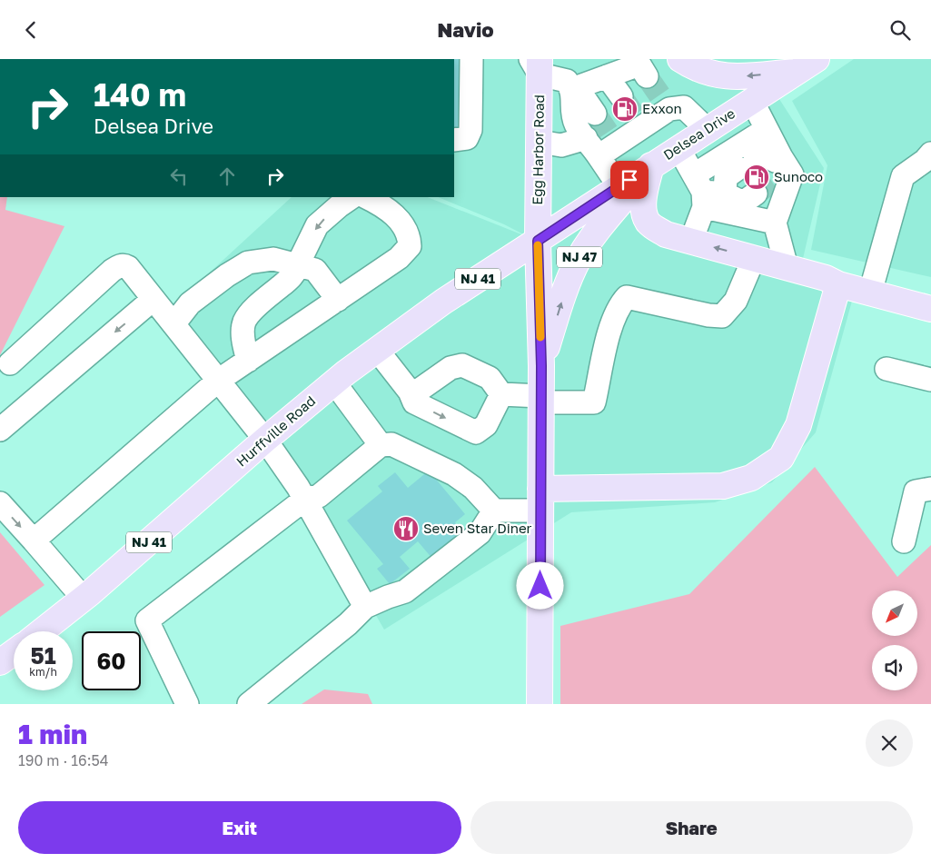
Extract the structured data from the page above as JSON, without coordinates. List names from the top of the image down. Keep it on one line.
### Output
{"streets":{"main road":["Delsea Drive","Egg Harbor Road","NJ 47","NJ 41","Hurffville Road"]},"crossings":[["Delsea Drive","Egg Harbor Road"],["Delsea Drive","NJ 47"],["Delsea Drive","Hurffville Road"],["Egg Harbor Road","NJ 47"],["Egg Harbor Road","Hurffville Road"],["NJ 47","Hurffville Road"]],"places":{"fuel station":["Exxon","Sunoco"],"restaurant":["Seven Star Diner"]},"north":"bottom left","page":{"header":"Navio","turn":["140 m","Delsea Drive"],"speed":"51 km/h","limit":"60","heading":["1 min","190 m · 16:54"],"buttons":["Exit","Share"]}}
